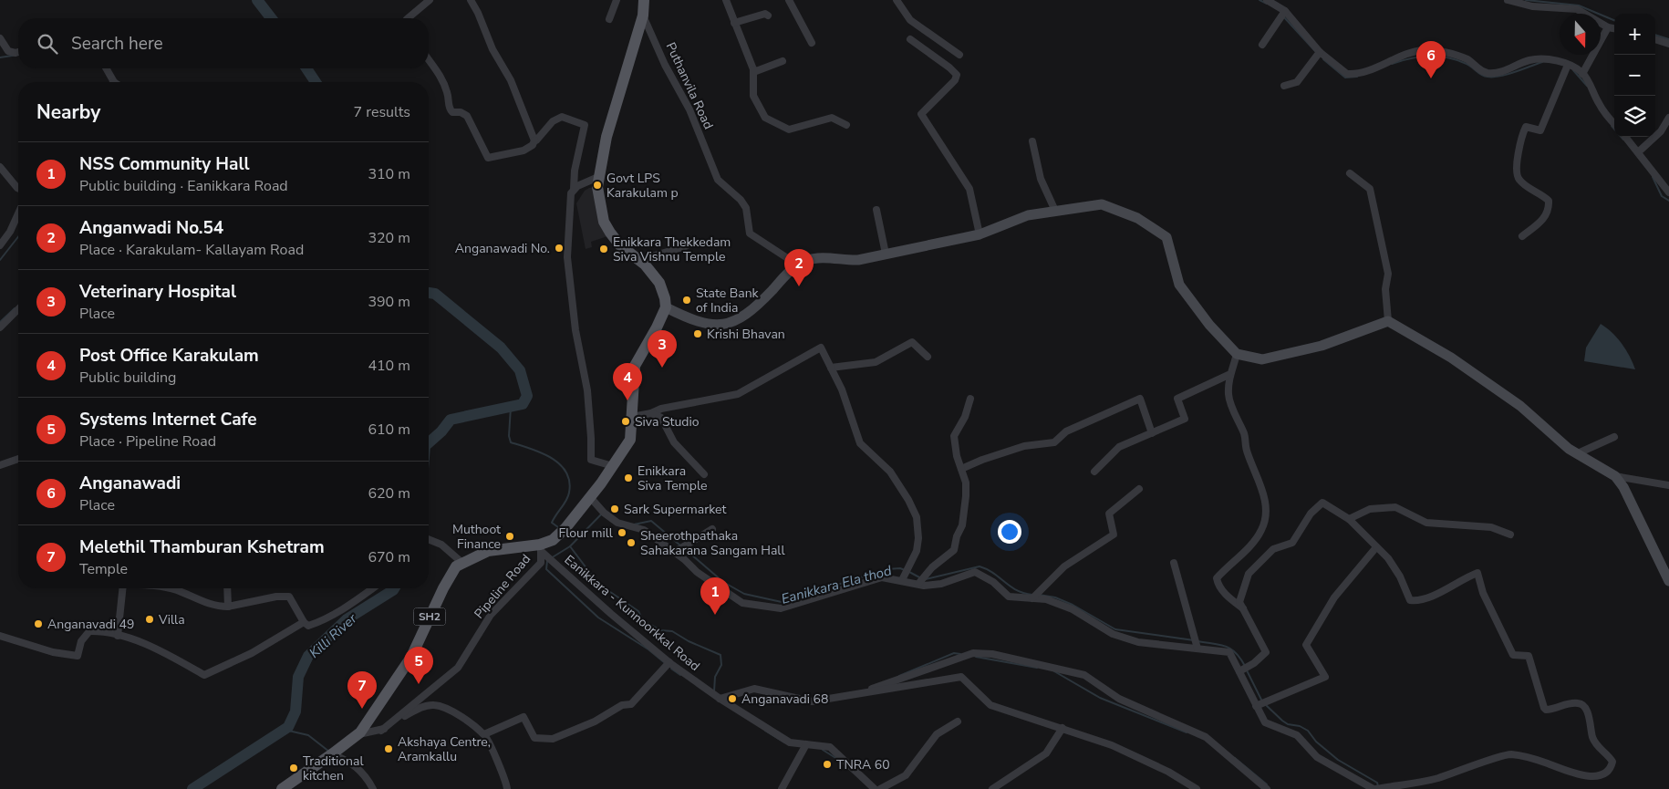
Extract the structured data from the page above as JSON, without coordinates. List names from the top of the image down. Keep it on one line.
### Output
{"streets":{"main road":["SH2"],"street":["Puthanvila Road","Pipeline Road","Eanikkara - Kunnoorkkal Road"]},"crossings":[["Pipeline Road","Eanikkara - Kunnoorkkal Road"],["Pipeline Road","SH2"],["Eanikkara - Kunnoorkkal Road","SH2"]],"water":["Eanikkara Ela thod","Killi River"],"places":["Govt LPS Karakulam p","Anganawadi No.","Enikkara Thekkedam Siva Vishnu Temple","State Bank of India","Krishi Bhavan","Siva Studio","Enikkara Siva Temple","Sark Supermarket","Flour mill","Muthoot Finance","Sheerothpathaka Sahakarana Sangam Hall","Villa","Anganavadi 49","Anganavadi 68","Akshaya Centre, Aramkallu","TNRA 60","Traditional kitchen"],"north":"bottom","page":{"map_buttons":["+","−"],"search":"Search here","pins":["6","2","3","4","1","5","7"],"heading":["Nearby","7 results"],"list":[{"mark":"1","name":"NSS Community Hall","note":"Public building · Eanikkara Road","value":"310 m"},{"mark":"2","name":"Anganwadi No.54","note":"Place · Karakulam- Kallayam Road","value":"320 m"},{"mark":"3","name":"Veterinary Hospital","note":"Place","value":"390 m"},{"mark":"4","name":"Post Office Karakulam","note":"Public building","value":"410 m"},{"mark":"5","name":"Systems Internet Cafe","note":"Place · Pipeline Road","value":"610 m"},{"mark":"6","name":"Anganawadi","note":"Place","value":"620 m"},{"mark":"7","name":"Melethil Thamburan Kshetram","note":"Temple","value":"670 m"}]}}
